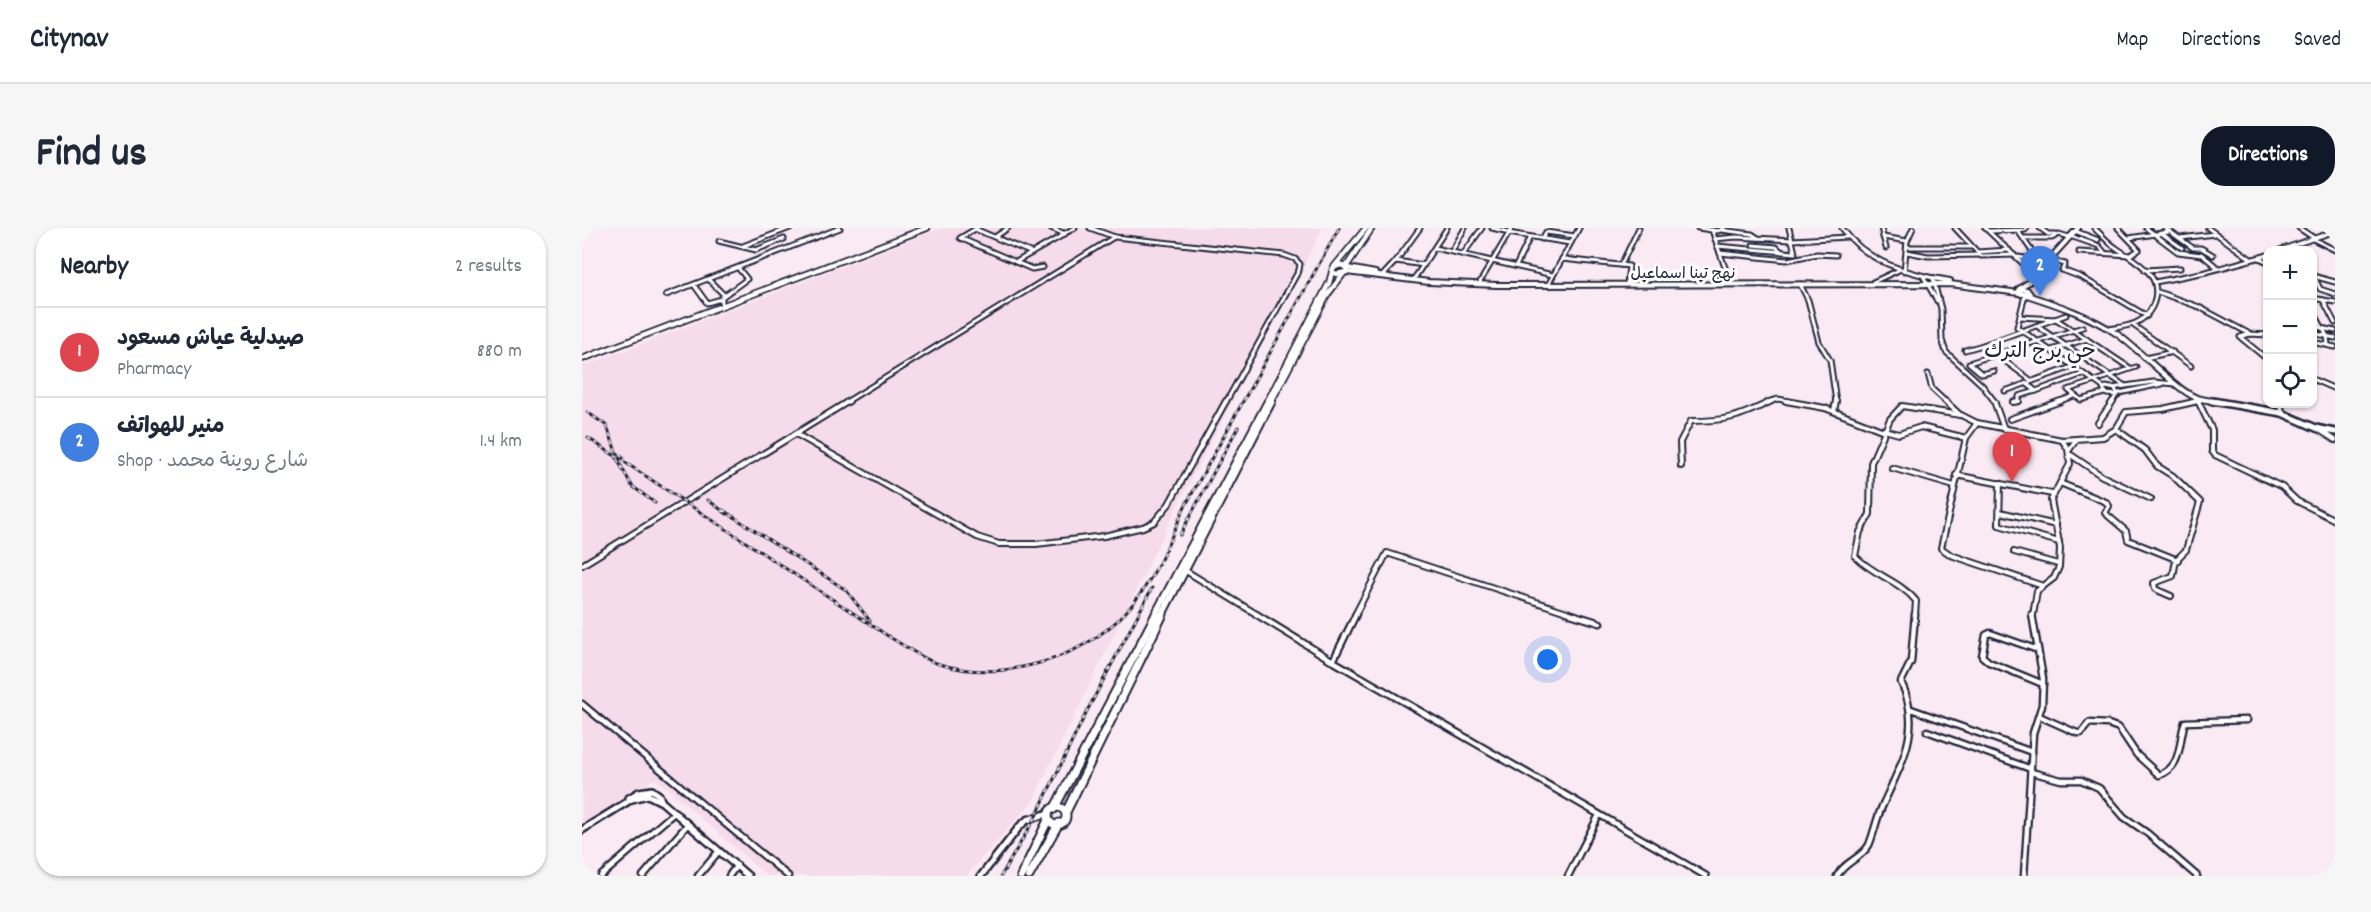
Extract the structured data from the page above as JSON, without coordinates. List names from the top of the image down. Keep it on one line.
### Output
{"streets":{"main road":["نهج تينا اسماعيل"]},"districts":["حي برج الترك"],"page":{"header":"Citynav","nav":["Map","Directions","Saved"],"title":"Find us","buttons":"Directions","heading":["Nearby","2 results"],"map_buttons":["+","−"],"pins":["2","1"],"list":[{"mark":"1","name":"صيدلية عياش مسعود","note":"Pharmacy","value":"880 m"},{"mark":"2","name":"منير للهواتف","note":"Shop · شارع روينة محمد","value":"1.4 km"}]}}
